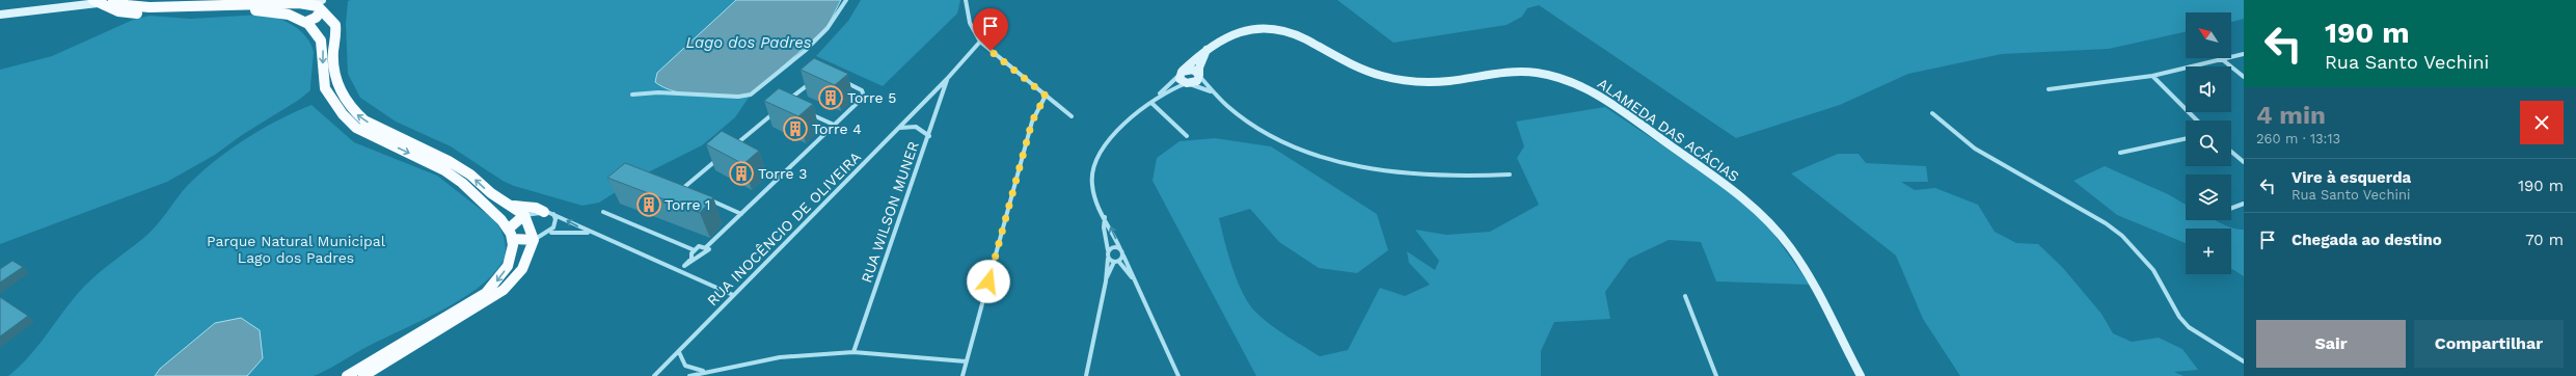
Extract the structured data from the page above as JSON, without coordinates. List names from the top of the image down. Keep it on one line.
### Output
{"streets":{"street":["ALAMEDA DAS ACÁCIAS","RUA WILSON MUNER","RUA INOCÊNCIO DE OLIVEIRA"]},"crossings":[["RUA WILSON MUNER","RUA INOCÊNCIO DE OLIVEIRA"]],"water":["Lago dos Padres"],"parks":["Parque Natural Municipal Lago dos Padres"],"places":{"building":["Torre 5","Torre 4","Torre 3","Torre 1"]},"north":"top left","page":{"turn":["190 m","Rua Santo Vechini"],"map_buttons":"+","heading":["4 min","260 m · 13:13"],"list":[{"name":"Vire à esquerda","note":"Rua Santo Vechini","value":"190 m"},{"name":"Chegada ao destino","value":"70 m"}],"buttons":["Sair","Compartilhar"]}}
